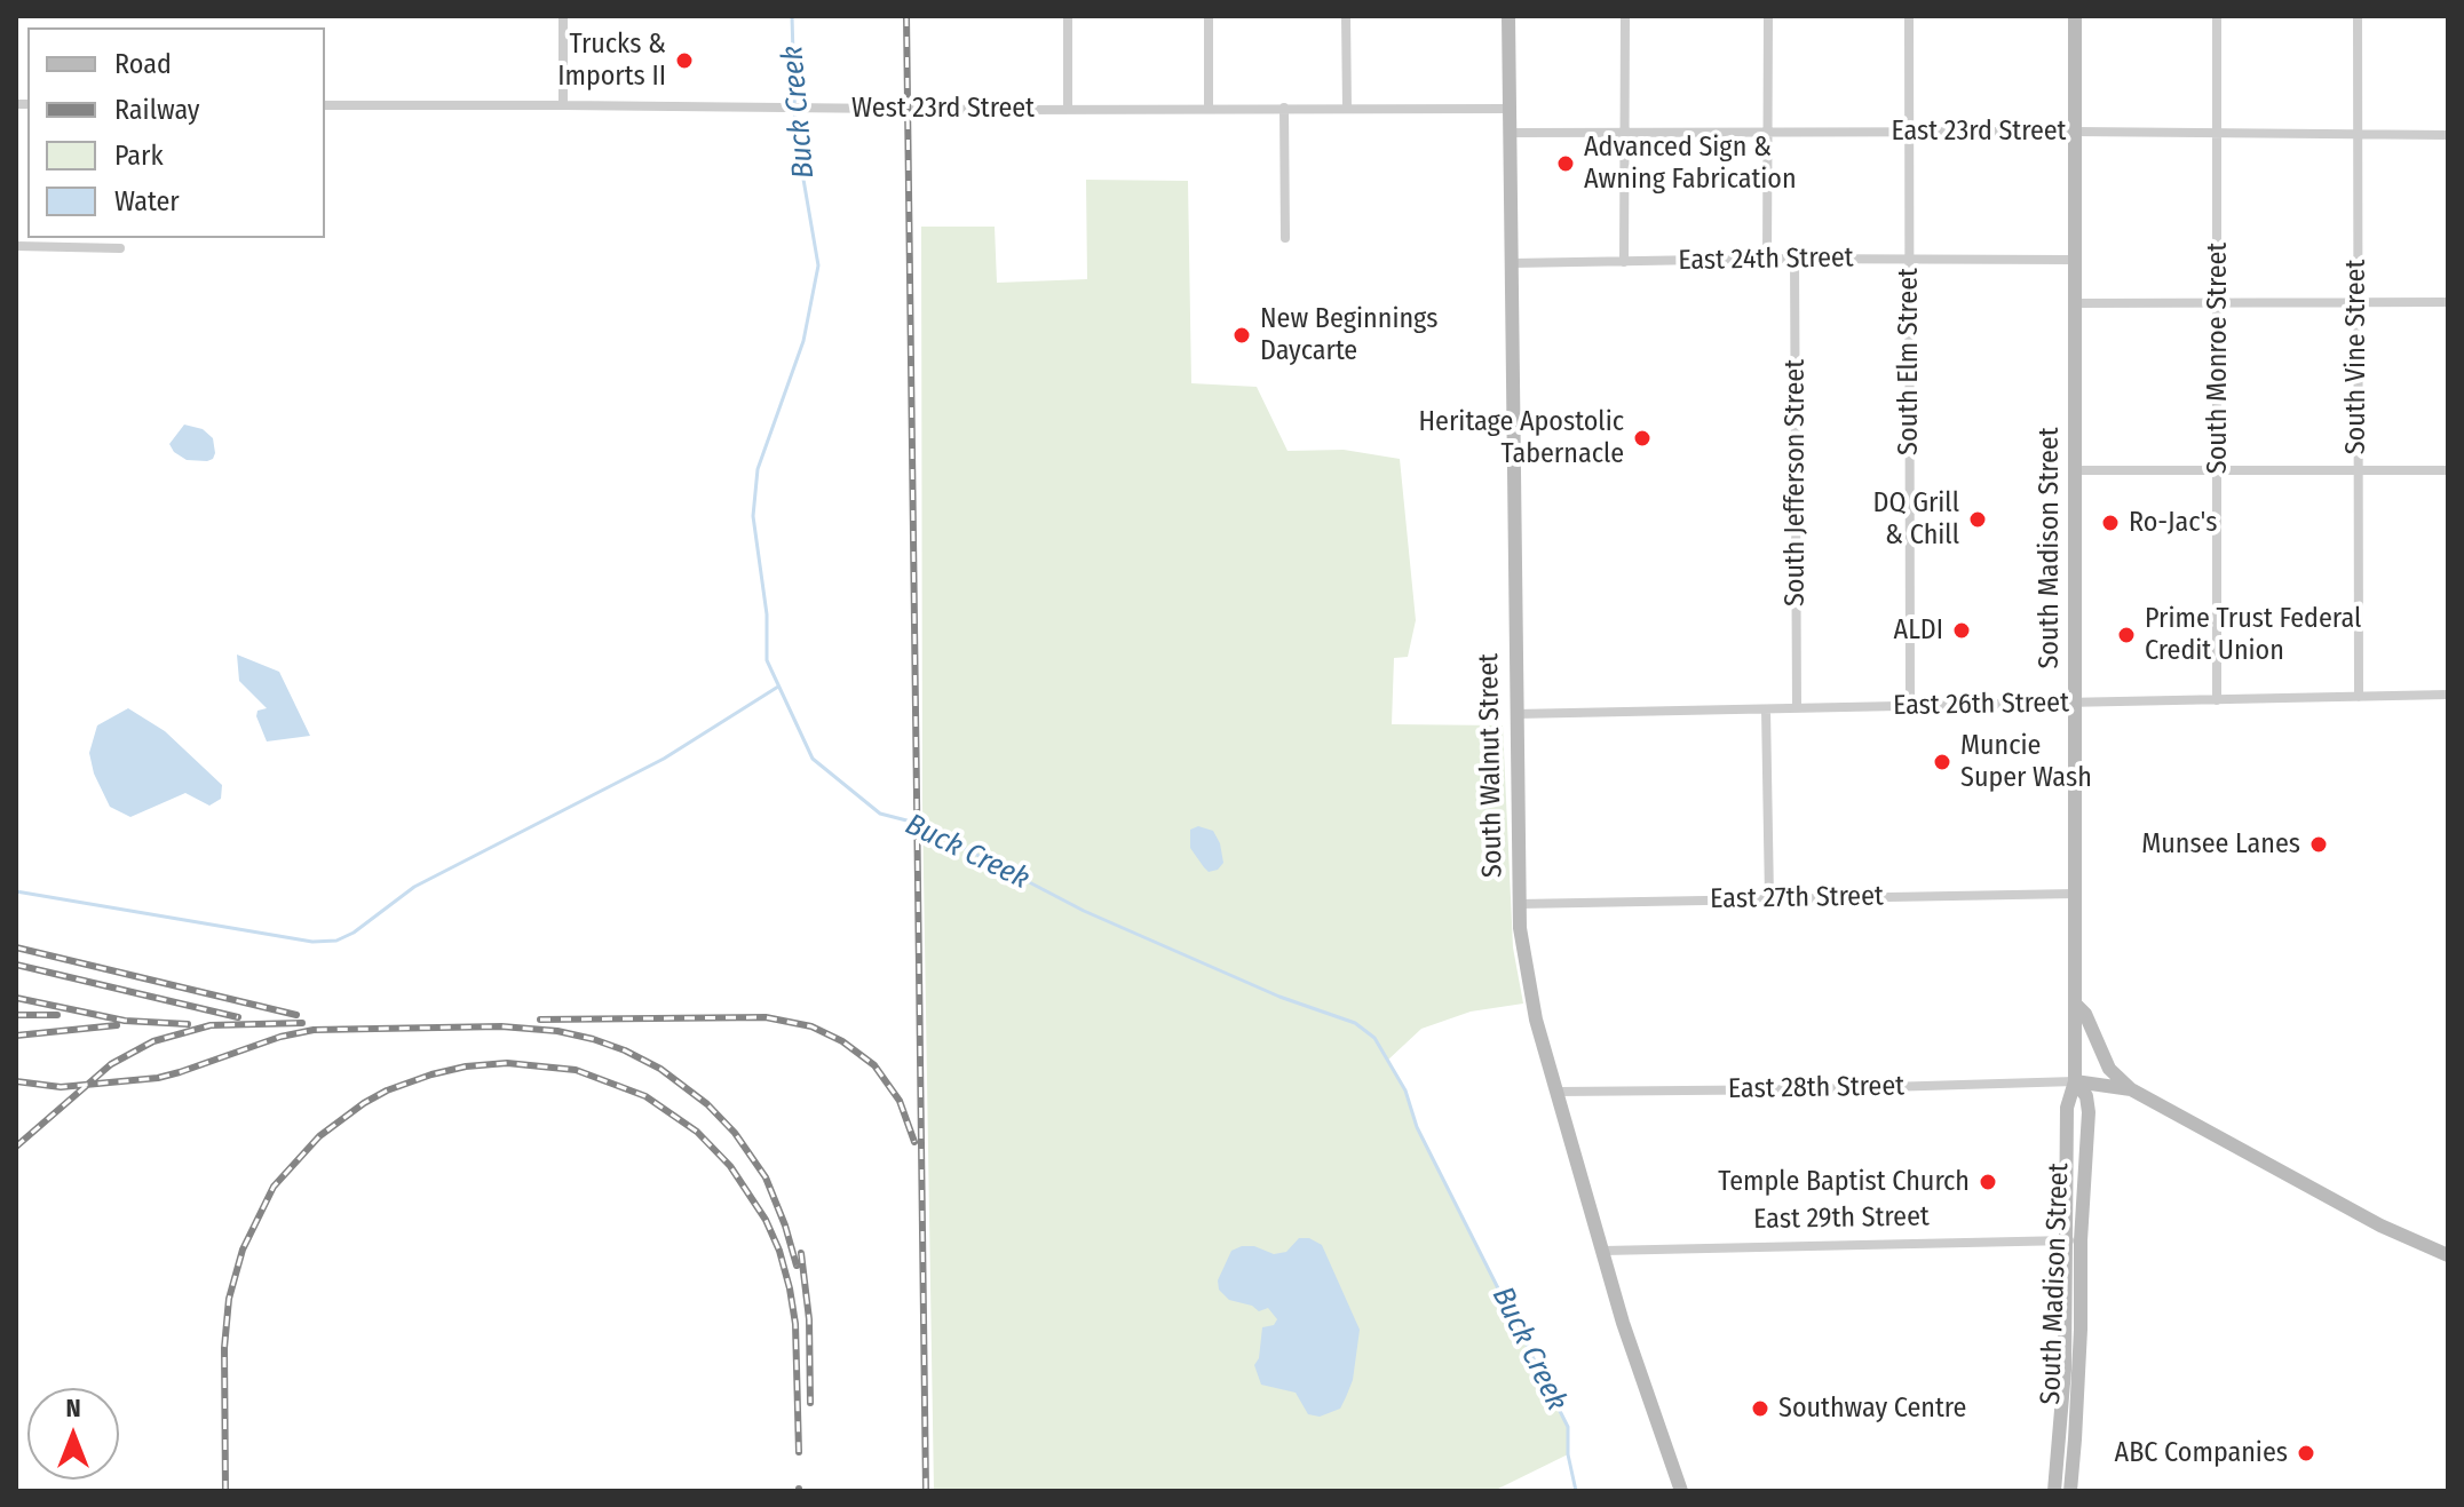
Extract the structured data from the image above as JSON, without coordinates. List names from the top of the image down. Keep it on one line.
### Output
{"streets":{"main road":["South Madison Street","South Walnut Street"],"street":["West 23rd Street","East 23rd Street","East 24th Street","South Vine Street","South Monroe Street","South Elm Street","South Jefferson Street","East 26th Street","East 27th Street","East 28th Street","East 29th Street"]},"crossings":[["West 23rd Street","South Walnut Street"],["East 23rd Street","South Vine Street"],["East 23rd Street","South Monroe Street"],["East 23rd Street","South Elm Street"],["East 23rd Street","South Madison Street"],["East 23rd Street","South Walnut Street"],["East 24th Street","South Elm Street"],["East 24th Street","South Jefferson Street"],["East 24th Street","South Madison Street"],["East 24th Street","South Walnut Street"],["South Vine Street","East 26th Street"],["South Monroe Street","East 26th Street"],["South Elm Street","East 26th Street"],["South Jefferson Street","East 26th Street"],["South Madison Street","East 26th Street"],["South Madison Street","East 27th Street"],["South Madison Street","East 28th Street"],["South Madison Street","East 29th Street"],["East 26th Street","South Walnut Street"],["South Walnut Street","East 27th Street"],["South Walnut Street","East 28th Street"],["South Walnut Street","East 29th Street"]],"water":["Buck Creek"],"places":["Trucks & Imports II","Advanced Sign & Awning Fabrication","New Beginnings Daycarte","Heritage Apostolic Tabernacle","DQ Grill & Chill","Ro-Jac's","ALDI","Prime Trust Federal Credit Union","Muncie Super Wash","Munsee Lanes","Temple Baptist Church","Southway Centre","ABC Companies"],"legend":["Road","Railway","Park","Water"],"north":"top"}
